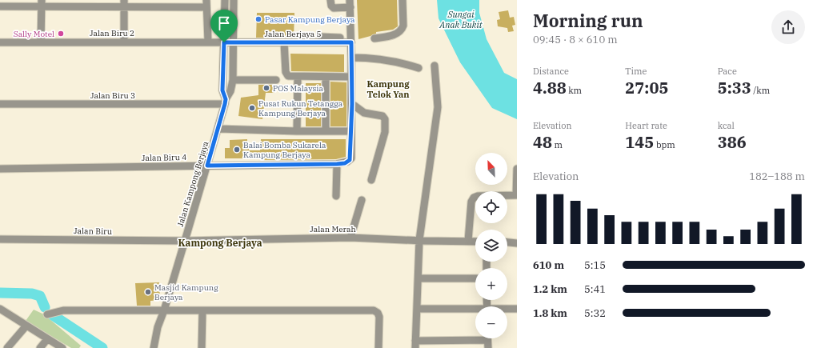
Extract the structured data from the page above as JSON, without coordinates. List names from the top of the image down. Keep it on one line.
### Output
{"streets":{"street":["Jalan Biru 2","Jalan Berjaya 5","Jalan Biru 3","Jalan Biru 4","Jalan Kampong Berjaya","Jalan Merah","Jalan Biru"]},"crossings":[["Jalan Biru 2","Jalan Berjaya 5"],["Jalan Biru 2","Jalan Kampong Berjaya"],["Jalan Berjaya 5","Jalan Kampong Berjaya"],["Jalan Biru 3","Jalan Kampong Berjaya"],["Jalan Biru 4","Jalan Kampong Berjaya"],["Jalan Kampong Berjaya","Jalan Merah"],["Jalan Kampong Berjaya","Jalan Biru"],["Jalan Merah","Jalan Biru"]],"districts":["Kampung Telok Yan","Kampong Berjaya"],"water":["Sungai Anak Bukit"],"places":["Pasar Kampung Berjaya","Sally Motel","POS Malaysia","Pusat Rukun Tetangga Kampung Berjaya","Balai Bomba Sukarela Kampung Berjaya","Masjid Kampung Berjaya"],"north":"top left","page":{"heading":["Morning run","09:45 · 8 × 610 m"],"stats":[["Distance","4.88 km"],["Time","27:05"],["Pace","5:33 /km"],["Elevation","48 m"],["Heart rate","145 bpm"],["kcal","386"]],"map_buttons":["+","−"],"chart":["Elevation","182–188 m"],"list":[{"name":"610 m","note":"5:15"},{"name":"1.2 km","note":"5:41"},{"name":"1.8 km","note":"5:32"}]}}
